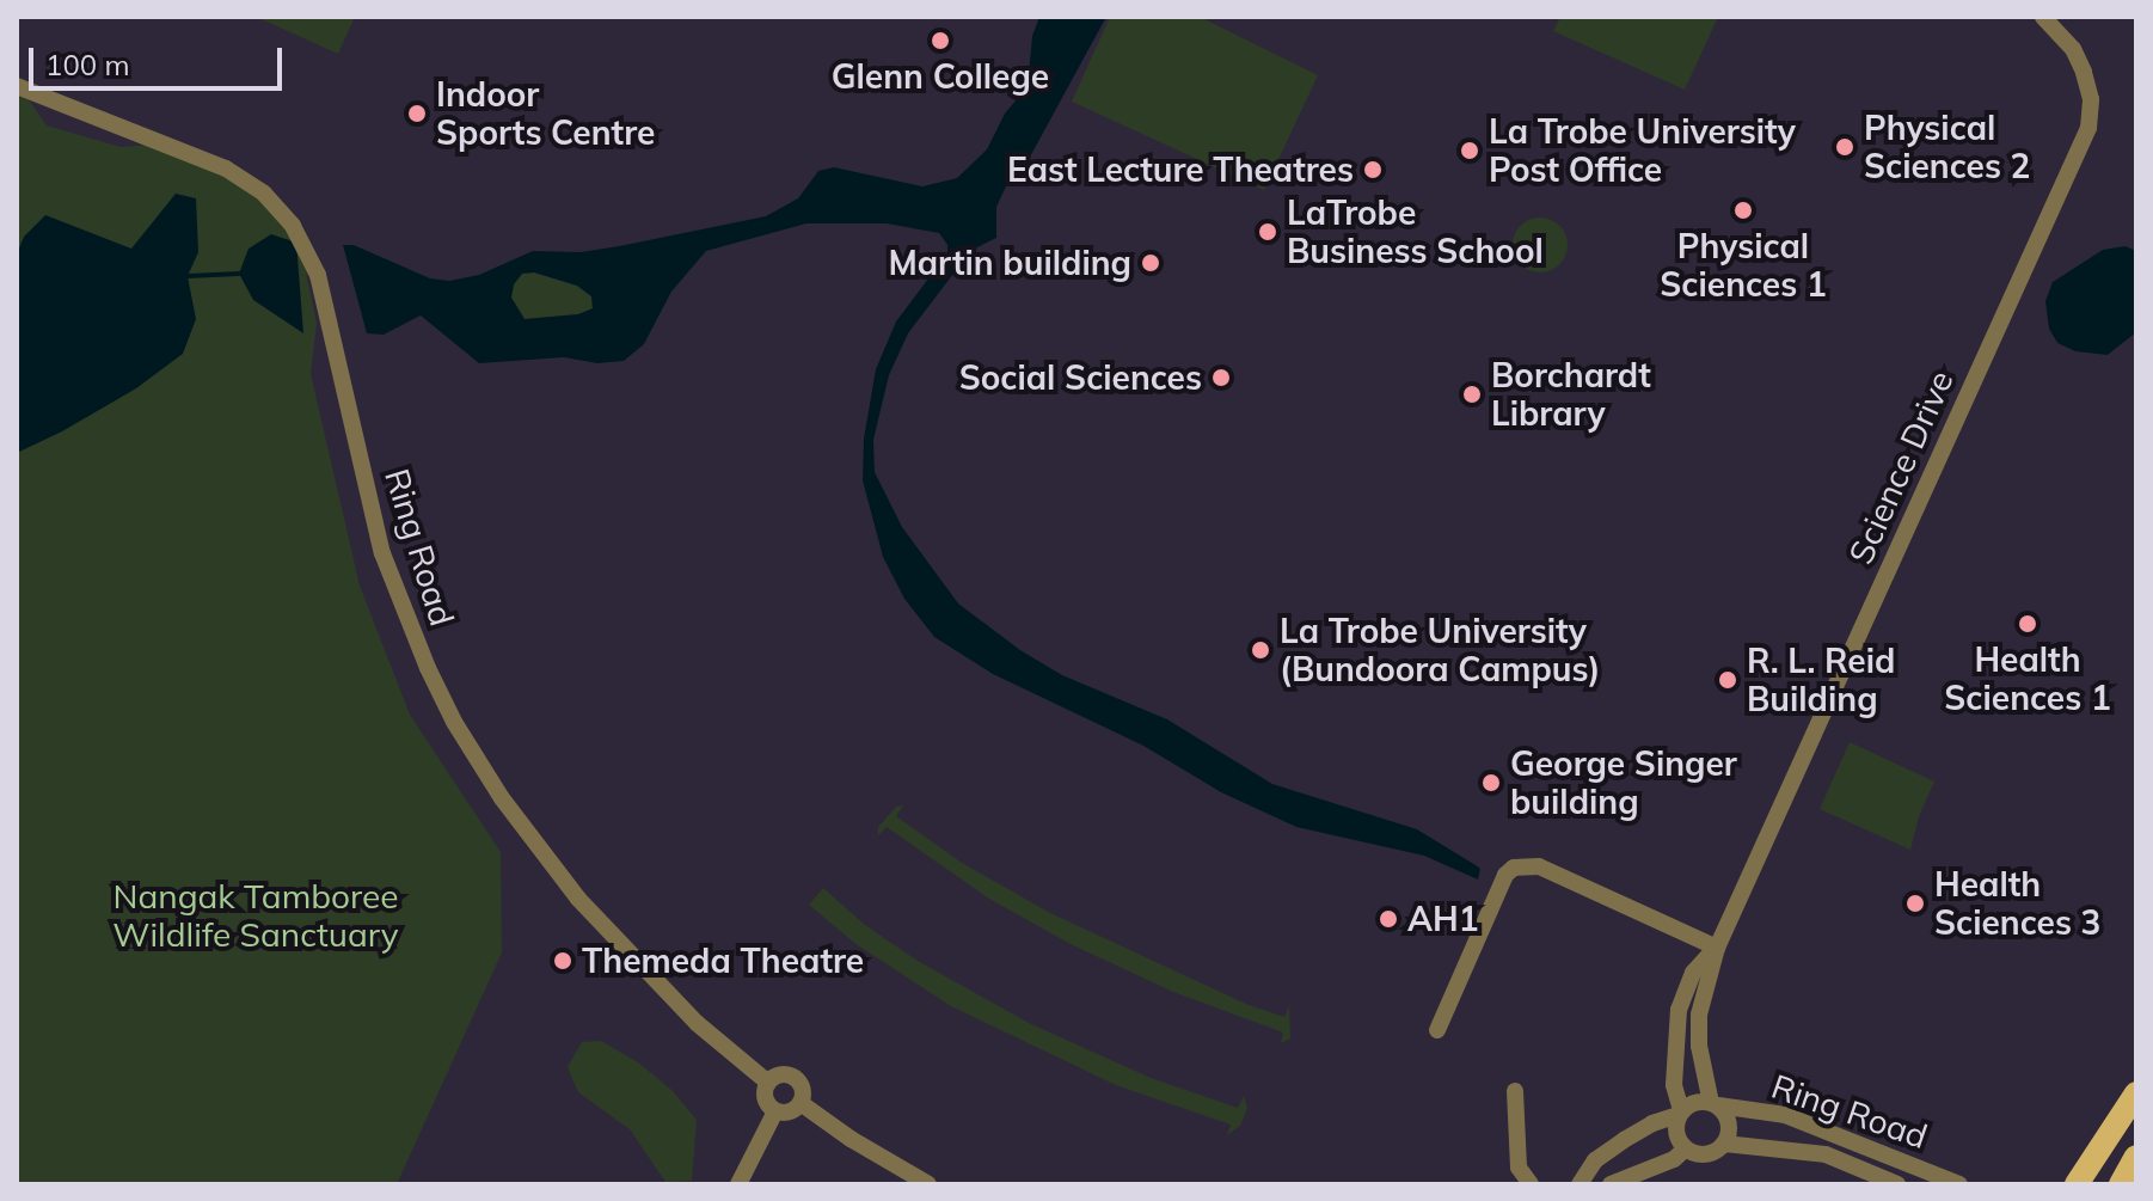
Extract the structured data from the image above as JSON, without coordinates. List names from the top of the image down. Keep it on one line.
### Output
{"streets":{"street":["Science Drive","Ring Road"]},"crossings":[["Science Drive","Ring Road"]],"parks":["Nangak Tamboree Wildlife Sanctuary"],"places":["Glenn College","Indoor Sports Centre","Physical Sciences 2","La Trobe University Post Office","East Lecture Theatres","Physical Sciences 1","LaTrobe Business School","Martin building","Social Sciences","Borchardt Library","Health Sciences 1","La Trobe University (Bundoora Campus)","R. L. Reid Building","George Singer building","Health Sciences 3","AH1","Themeda Theatre"],"scale_bar":"100 m"}
